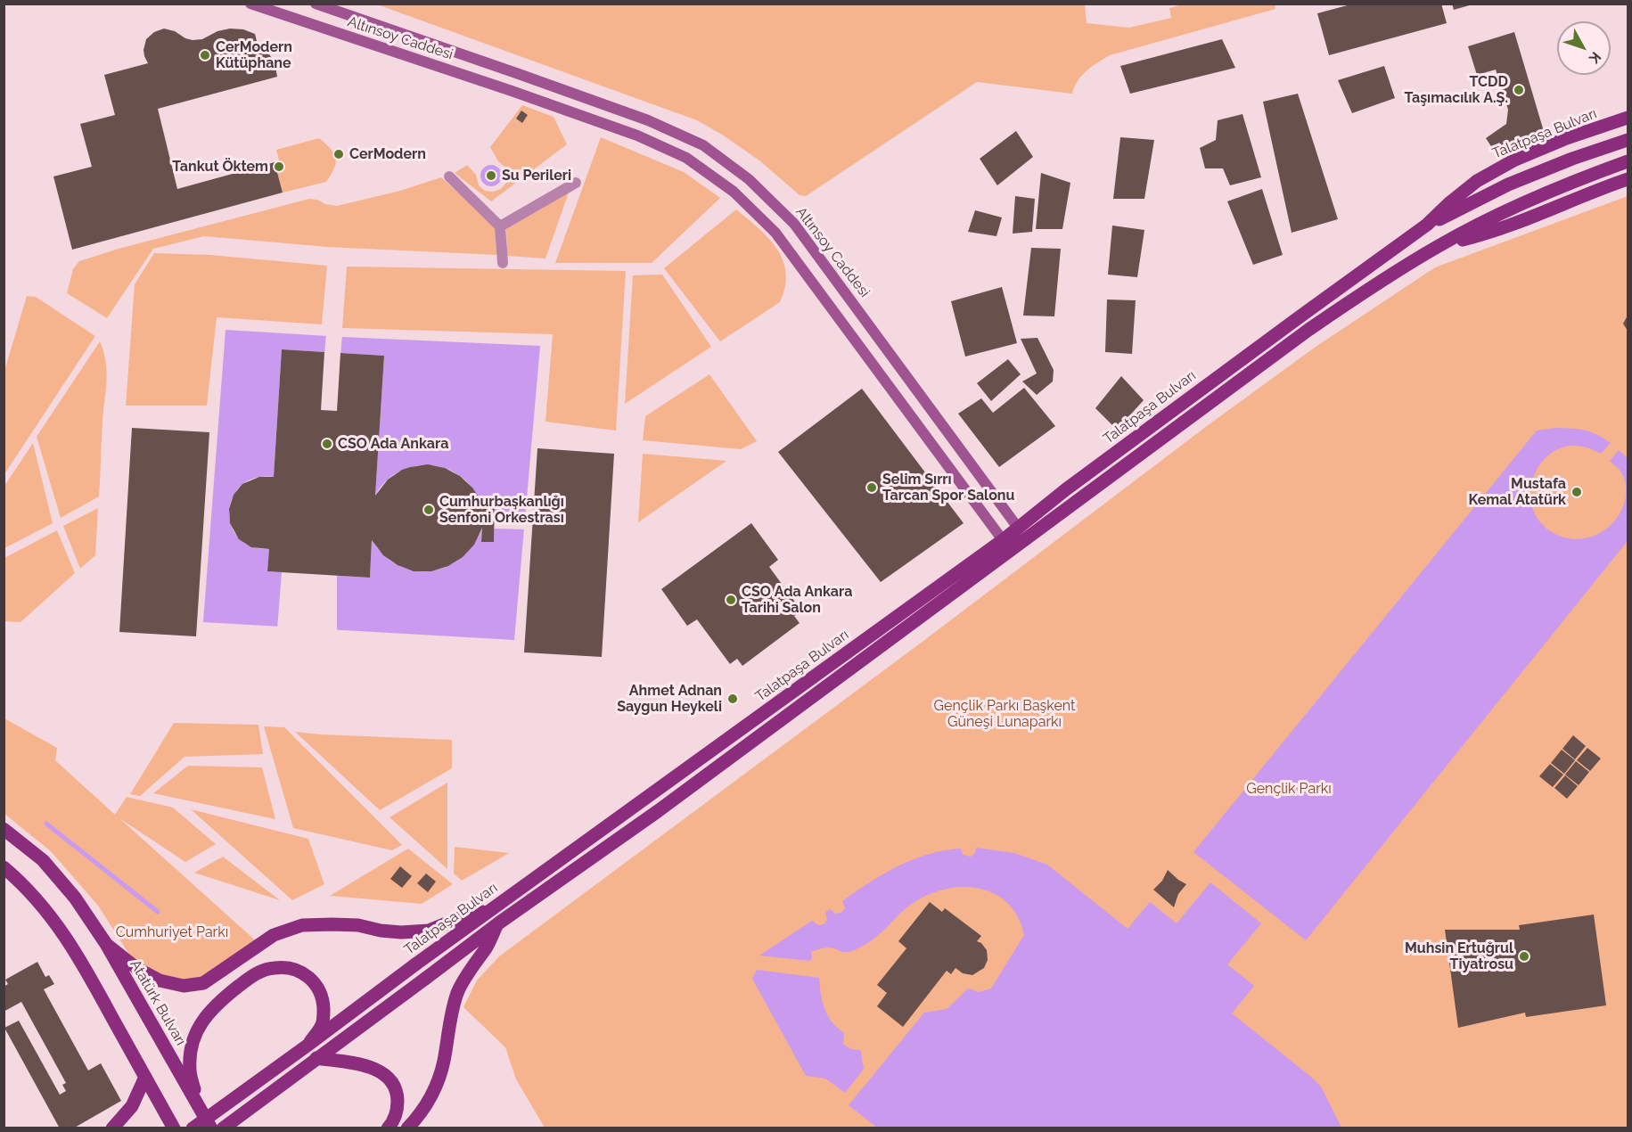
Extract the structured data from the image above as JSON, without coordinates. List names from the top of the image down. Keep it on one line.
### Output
{"streets":{"main road":["Talatpaşa Bulvarı","Atatürk Bulvarı"],"street":["Altınsoy Caddesi"]},"crossings":[["Altınsoy Caddesi","Talatpaşa Bulvarı"]],"parks":["Gençlik Parkı Başkent Güneşi Lunaparkı","Gençlik Parkı","Cumhuriyet Parkı"],"places":["CerModern Kütüphane","TCDD Taşımacılık A.Ş.","CerModern","Tankut Öktem","Su Perileri","CSO Ada Ankara","Selim Sırrı Tarcan Spor Salonu","Mustafa Kemal Atatürk","Cumhurbaşkanlığı Senfoni Orkestrası","CSO Ada Ankara Tarihi Salon","Ahmet Adnan Saygun Heykeli","Muhsin Ertuğrul Tiyatrosu"],"north":"bottom right"}
